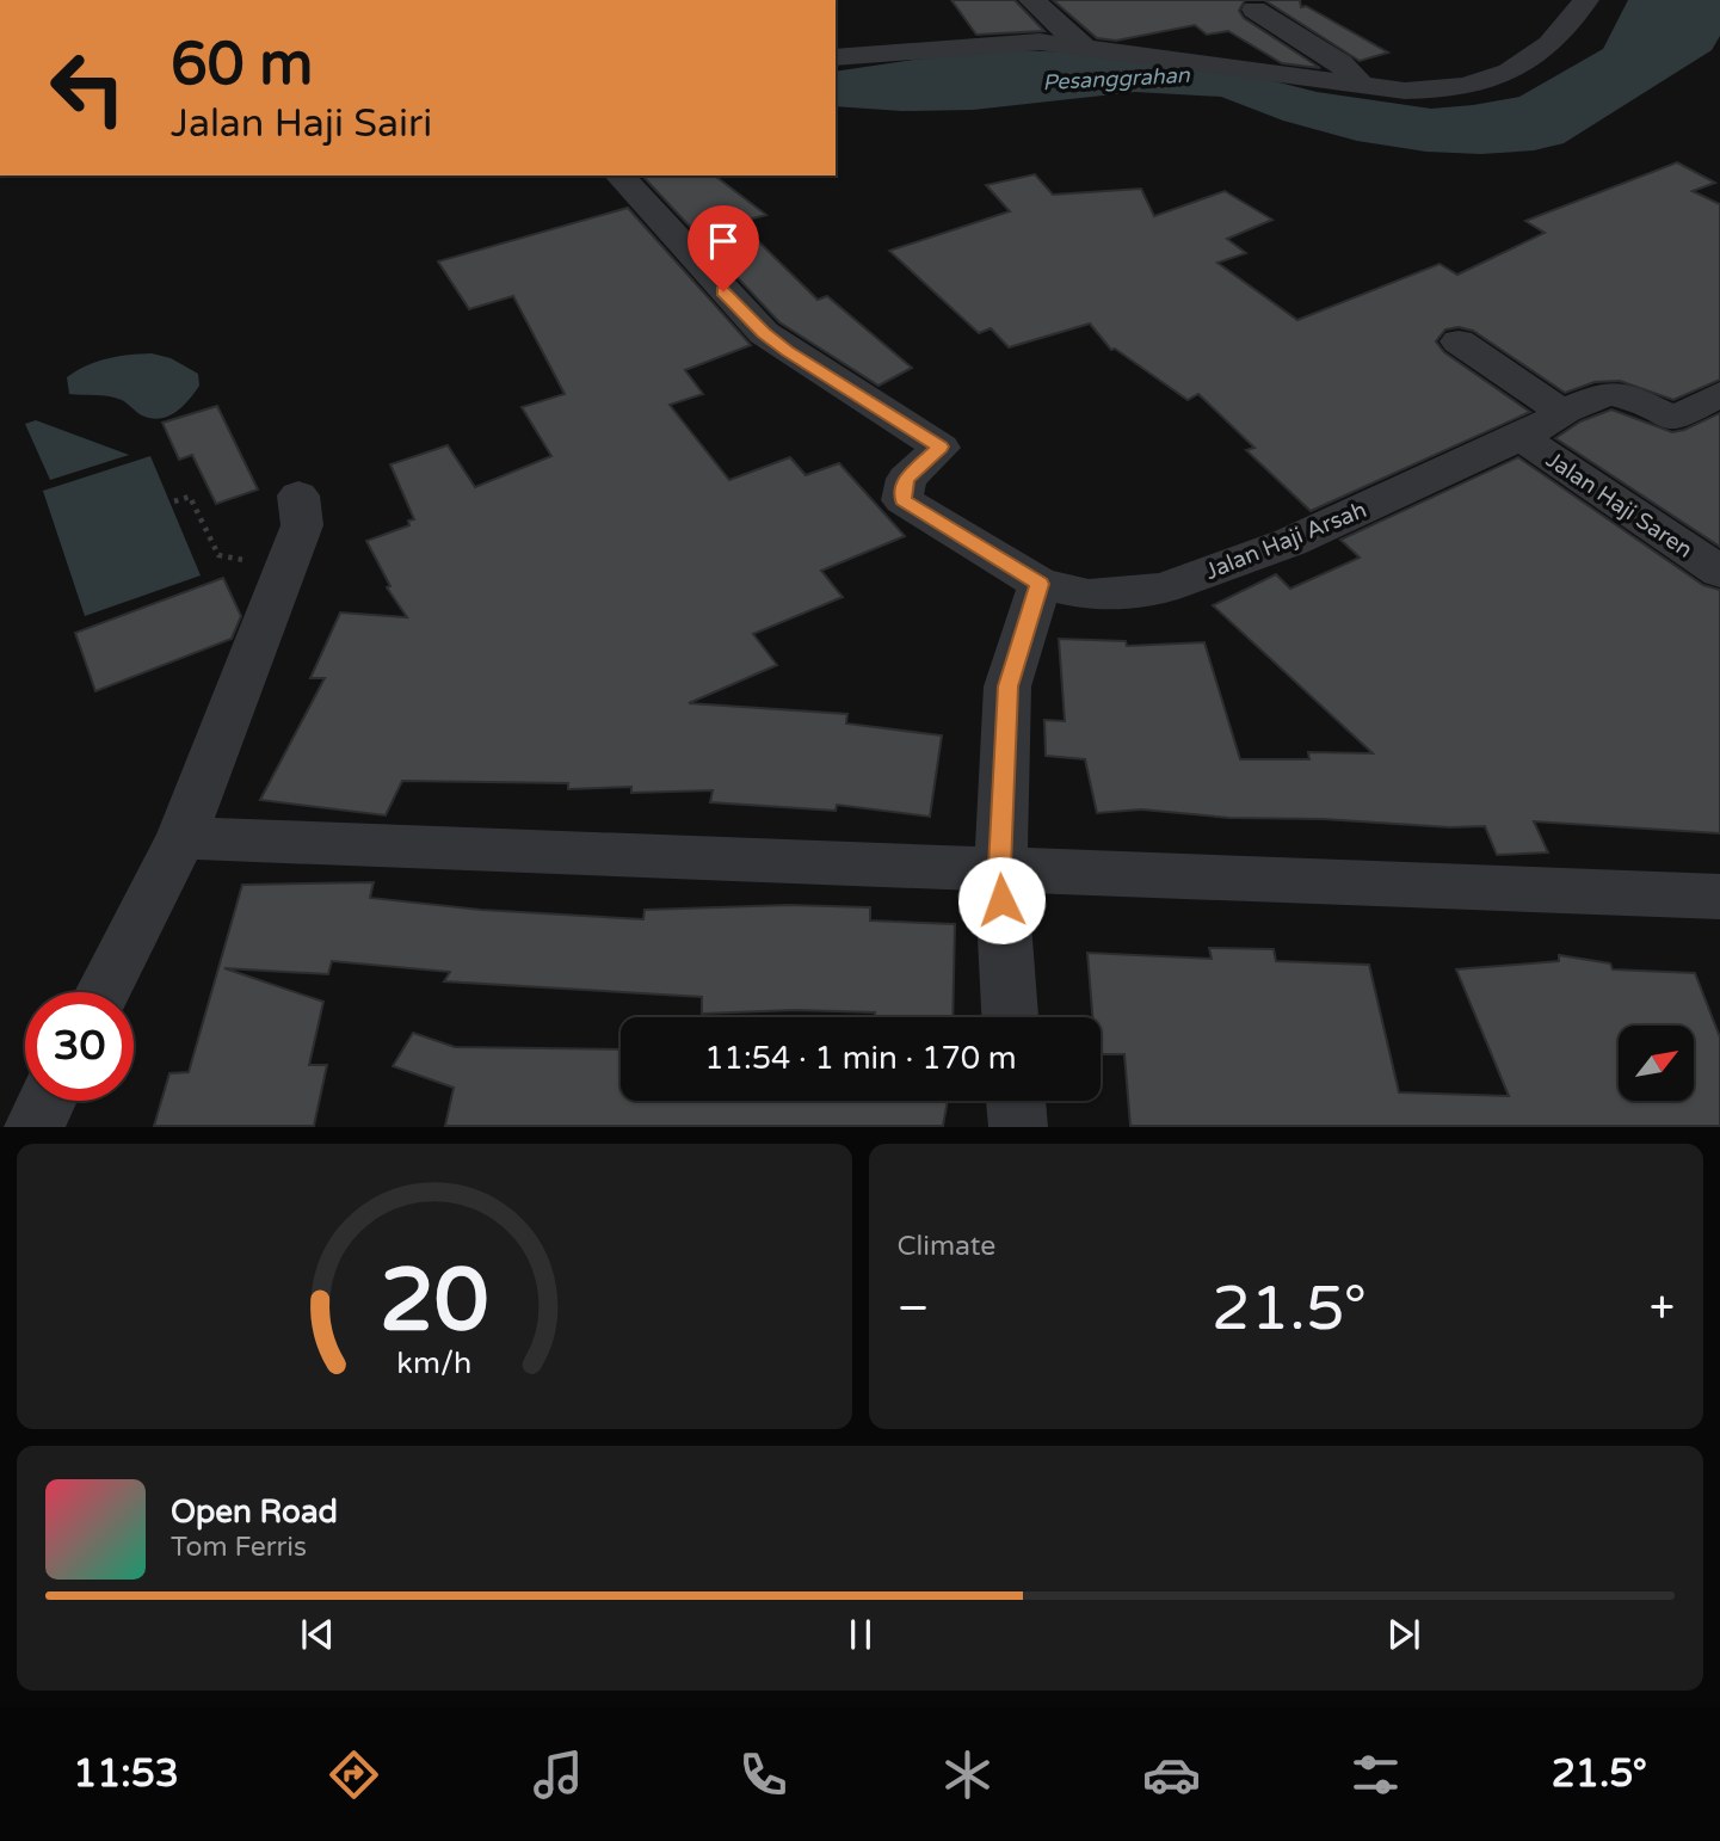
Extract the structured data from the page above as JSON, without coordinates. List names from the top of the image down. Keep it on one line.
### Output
{"streets":{"street":["Jalan Haji Saren","Jalan Haji Arsah"]},"crossings":[["Jalan Haji Saren","Jalan Haji Arsah"]],"water":["Pesanggrahan"],"north":"top right","page":{"turn":["60 m","Jalan Haji Sairi"],"limit":"30","trip":"11:54 · 1 min · 170 m","tile":"Climate","heat":["−","21.5°","+"],"song":["Open Road","Tom Ferris"],"tabs":["11:53","21.5°"],"gauge":["20","km/h"]}}
